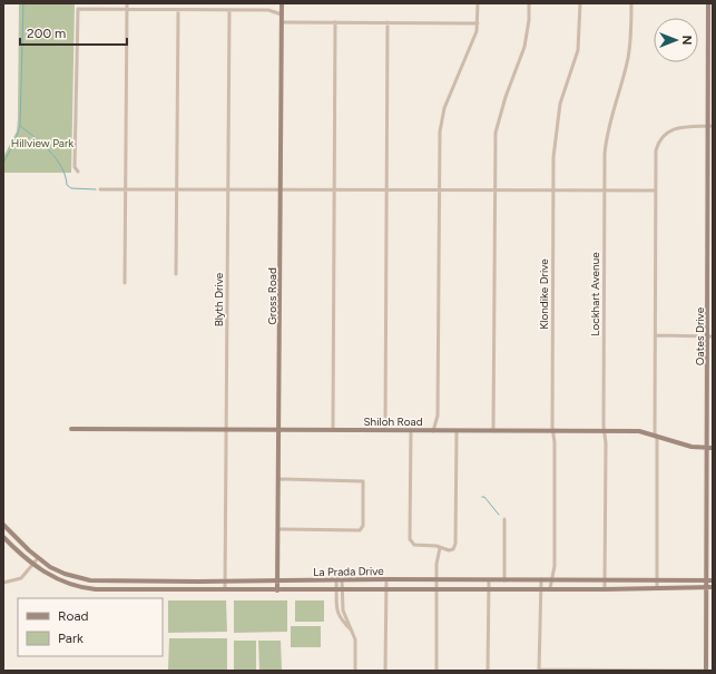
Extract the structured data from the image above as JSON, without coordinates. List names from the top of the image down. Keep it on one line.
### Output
{"streets":{"main road":["Gross Road","Oates Drive","Shiloh Road","La Prada Drive"],"street":["Klondike Drive","Lockhart Avenue","Blyth Drive"]},"crossings":[["Klondike Drive","Shiloh Road"],["Klondike Drive","La Prada Drive"],["Lockhart Avenue","Shiloh Road"],["Lockhart Avenue","La Prada Drive"],["Gross Road","Shiloh Road"],["Gross Road","La Prada Drive"],["Blyth Drive","Shiloh Road"],["Blyth Drive","La Prada Drive"],["Oates Drive","Shiloh Road"],["Oates Drive","La Prada Drive"]],"parks":["Hillview Park"],"legend":["Road","Park"],"scale_bar":"200 m","north":"right"}
